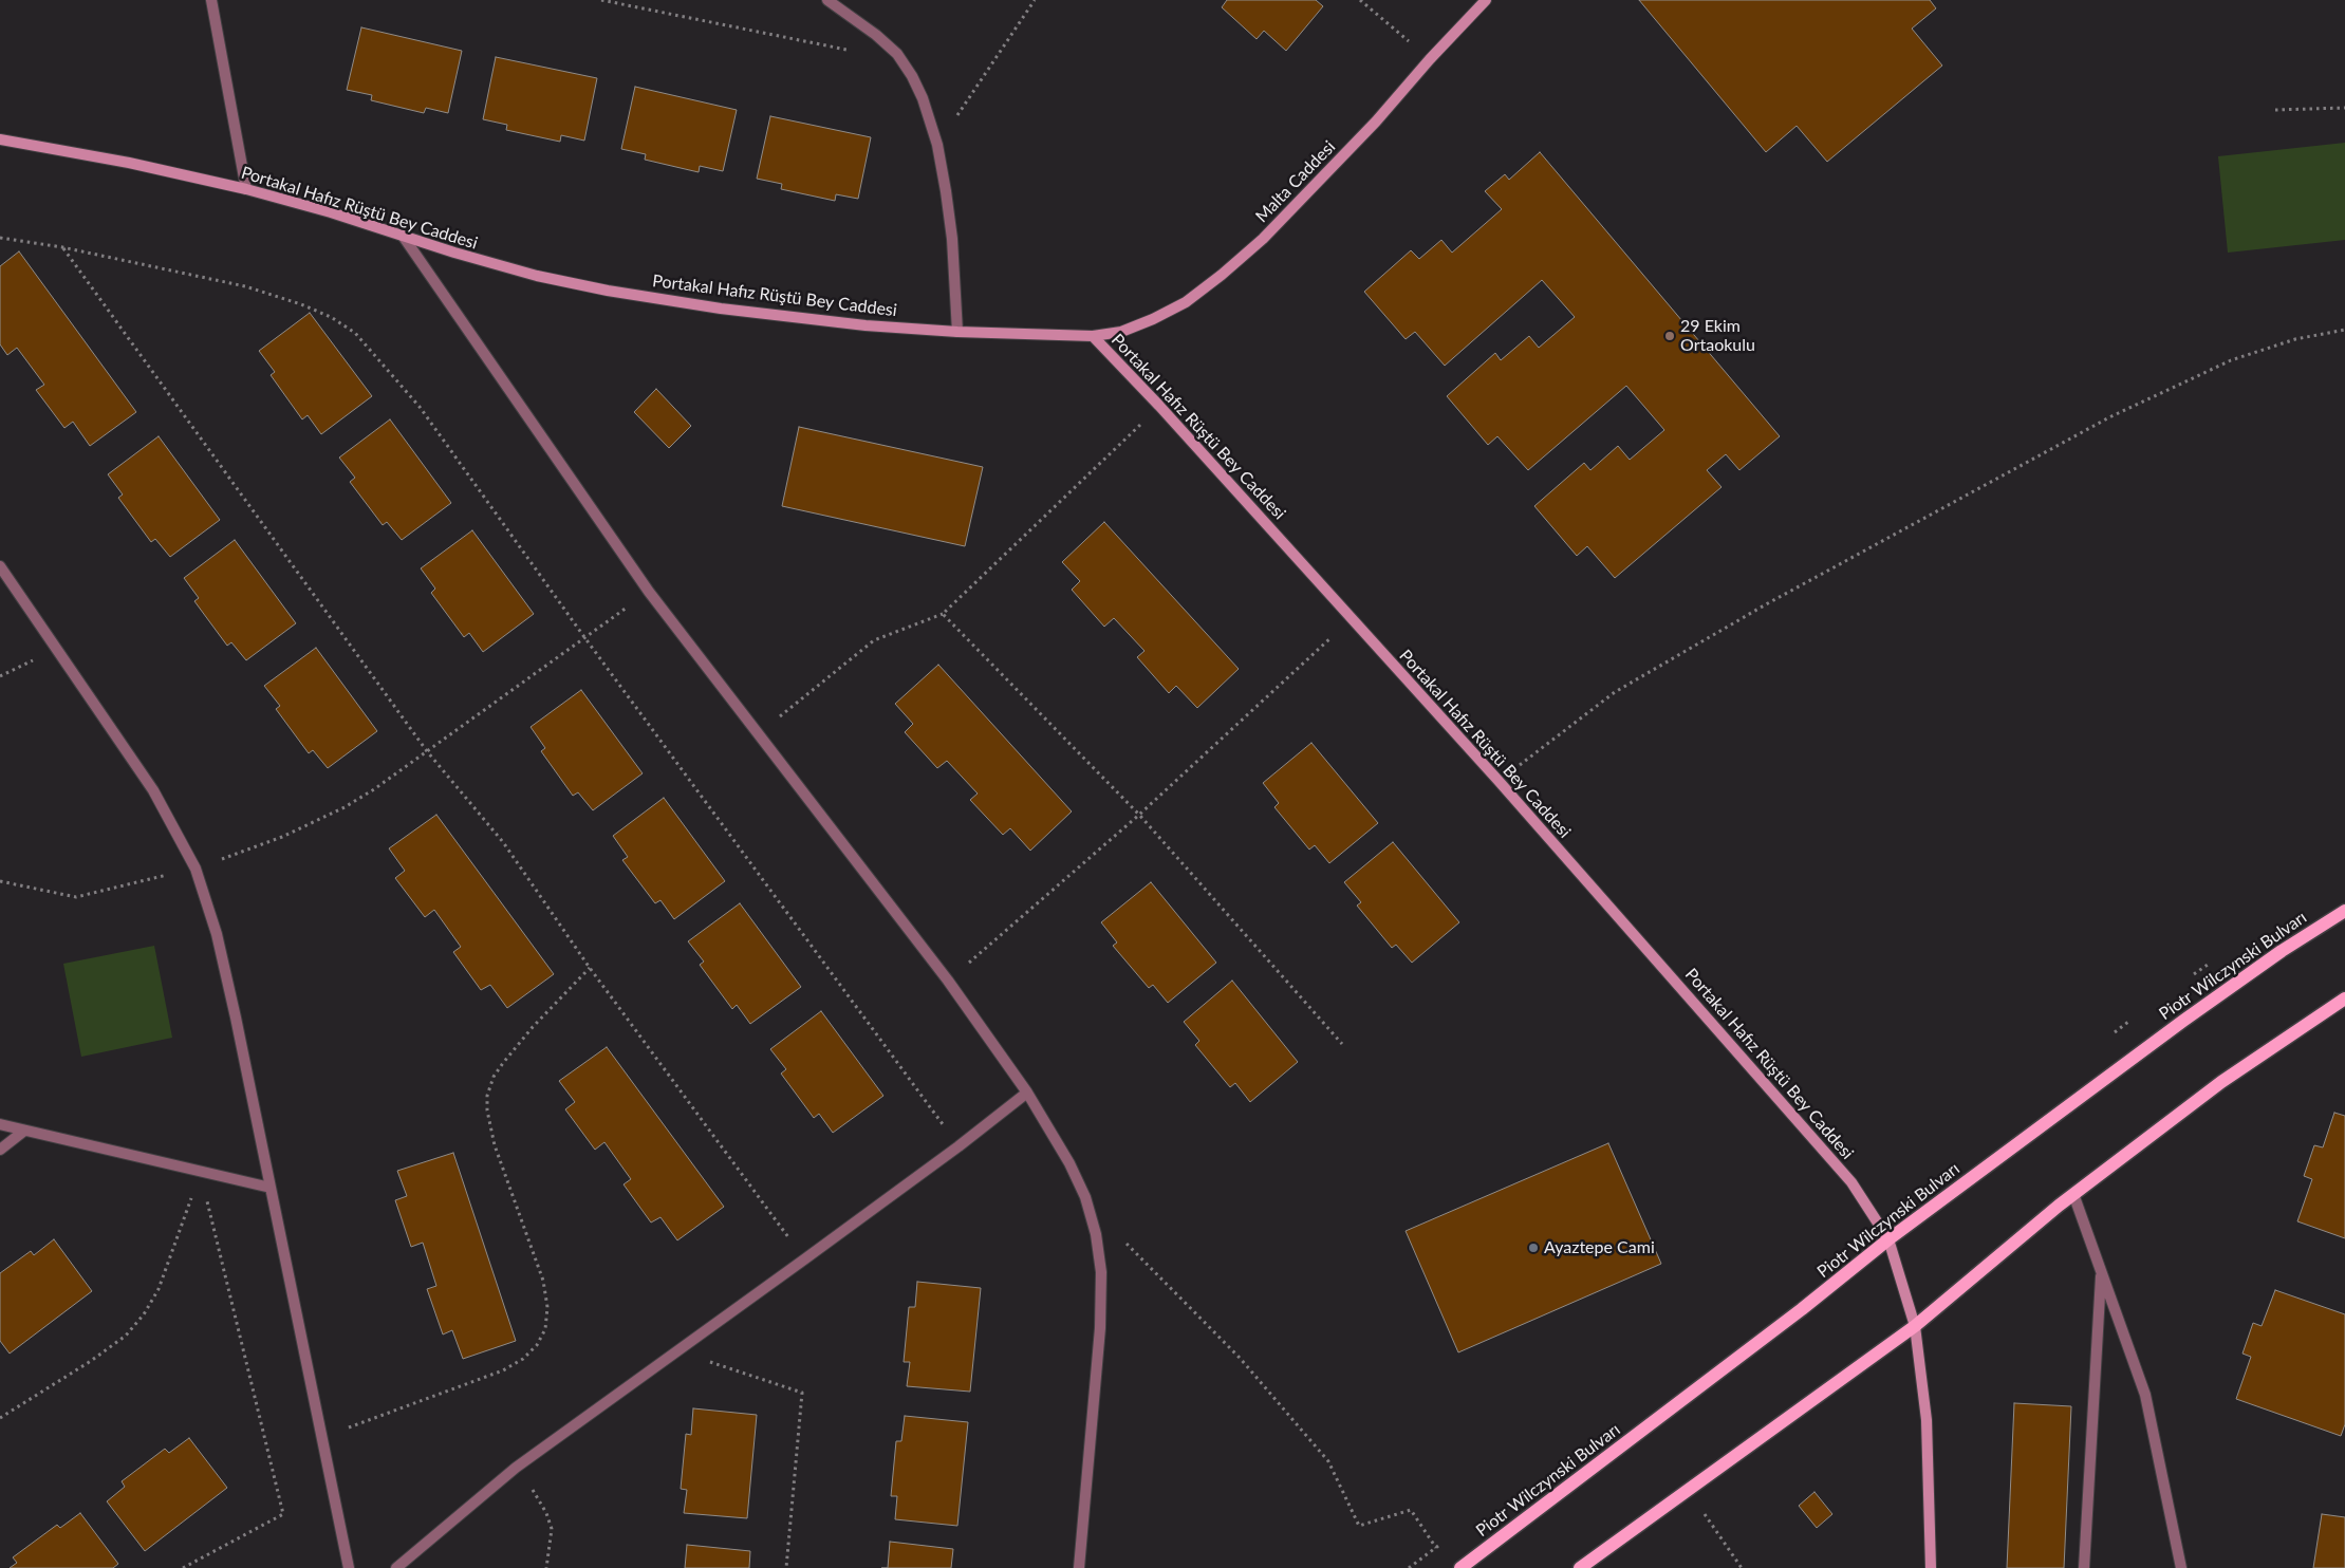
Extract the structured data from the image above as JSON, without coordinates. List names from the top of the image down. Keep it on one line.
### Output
{"streets":{"main road":["Malta Caddesi","Portakal Hafız Rüştü Bey Caddesi","Piotr Wilczynski Bulvarı"]},"crossings":[["Malta Caddesi","Portakal Hafız Rüştü Bey Caddesi"],["Portakal Hafız Rüştü Bey Caddesi","Piotr Wilczynski Bulvarı"]],"places":["29 Ekim Ortaokulu","Ayaztepe Cami"]}
